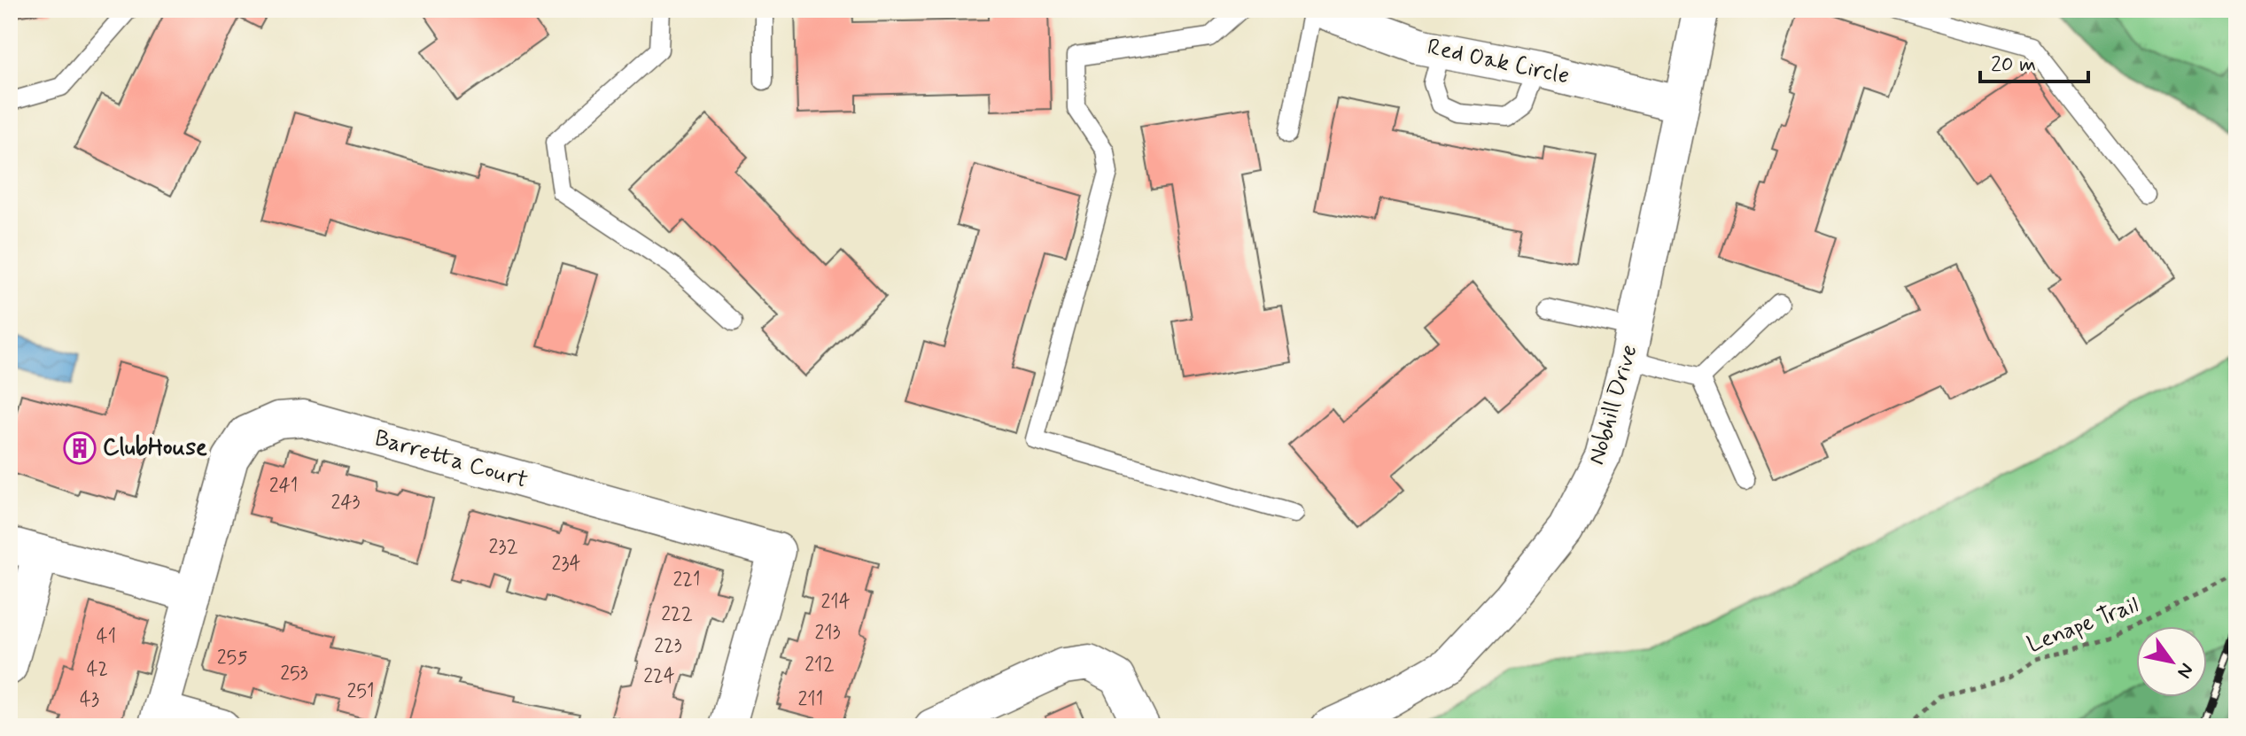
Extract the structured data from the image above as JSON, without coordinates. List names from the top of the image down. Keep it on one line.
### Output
{"streets":{"street":["Red Oak Circle","Nobhill Drive","Barretta Court"],"path":["Lenape Trail"]},"crossings":[["Red Oak Circle","Nobhill Drive"]],"places":{"building":["ClubHouse"]},"house_numbers":["241","243","232","234","221","214","222","213","41","223","255","212","42","253","224","251","43","211"],"scale_bar":"20 m","north":"bottom right"}
